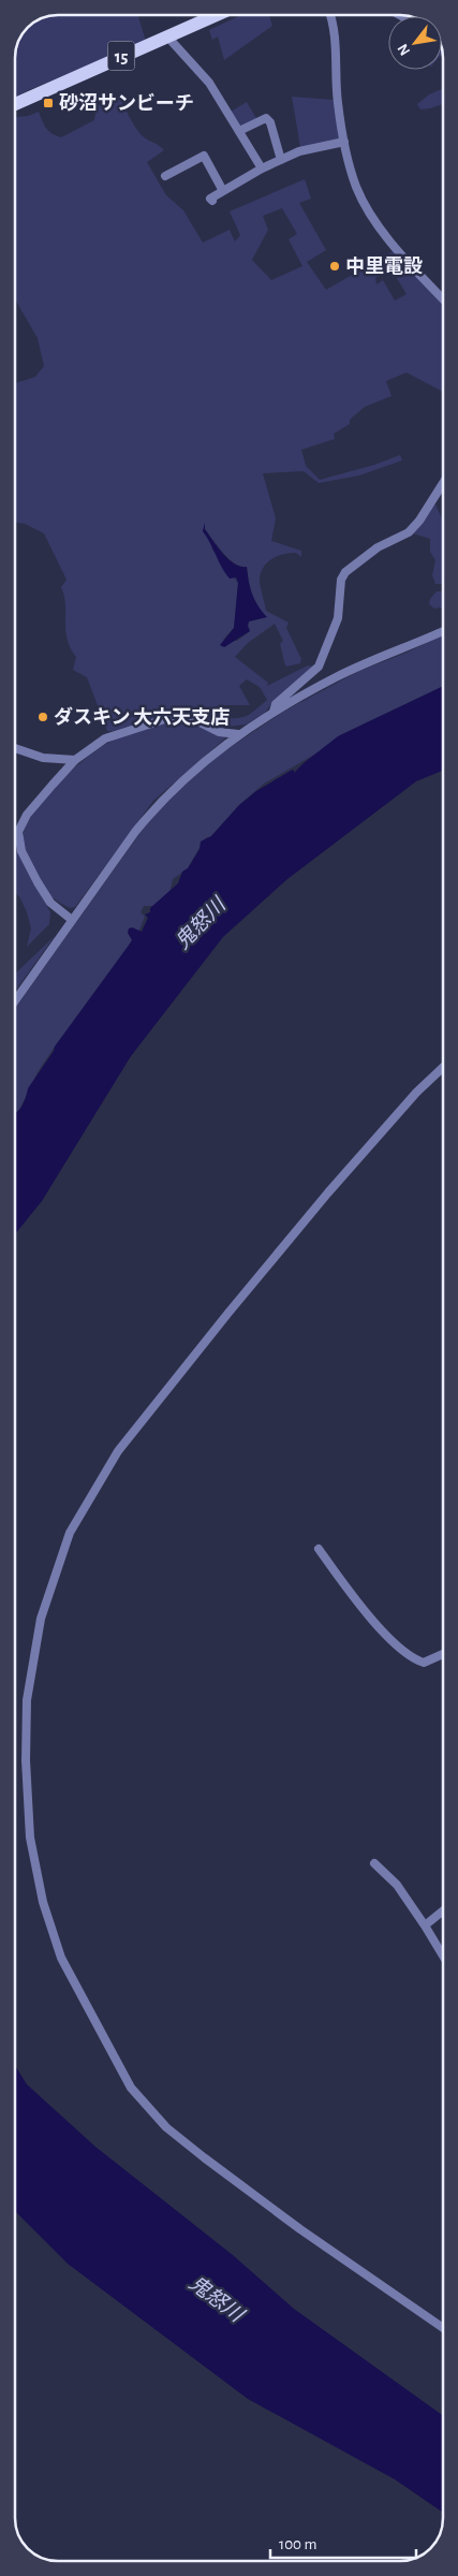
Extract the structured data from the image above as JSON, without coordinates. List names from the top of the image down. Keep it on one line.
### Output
{"streets":{"main road":["15"]},"water":["鬼怒川"],"places":{"transit":["砂沼サンビーチ"],"other":["中里電設","ダスキン 大六天支店"]},"scale_bar":"100 m","north":"bottom left"}
